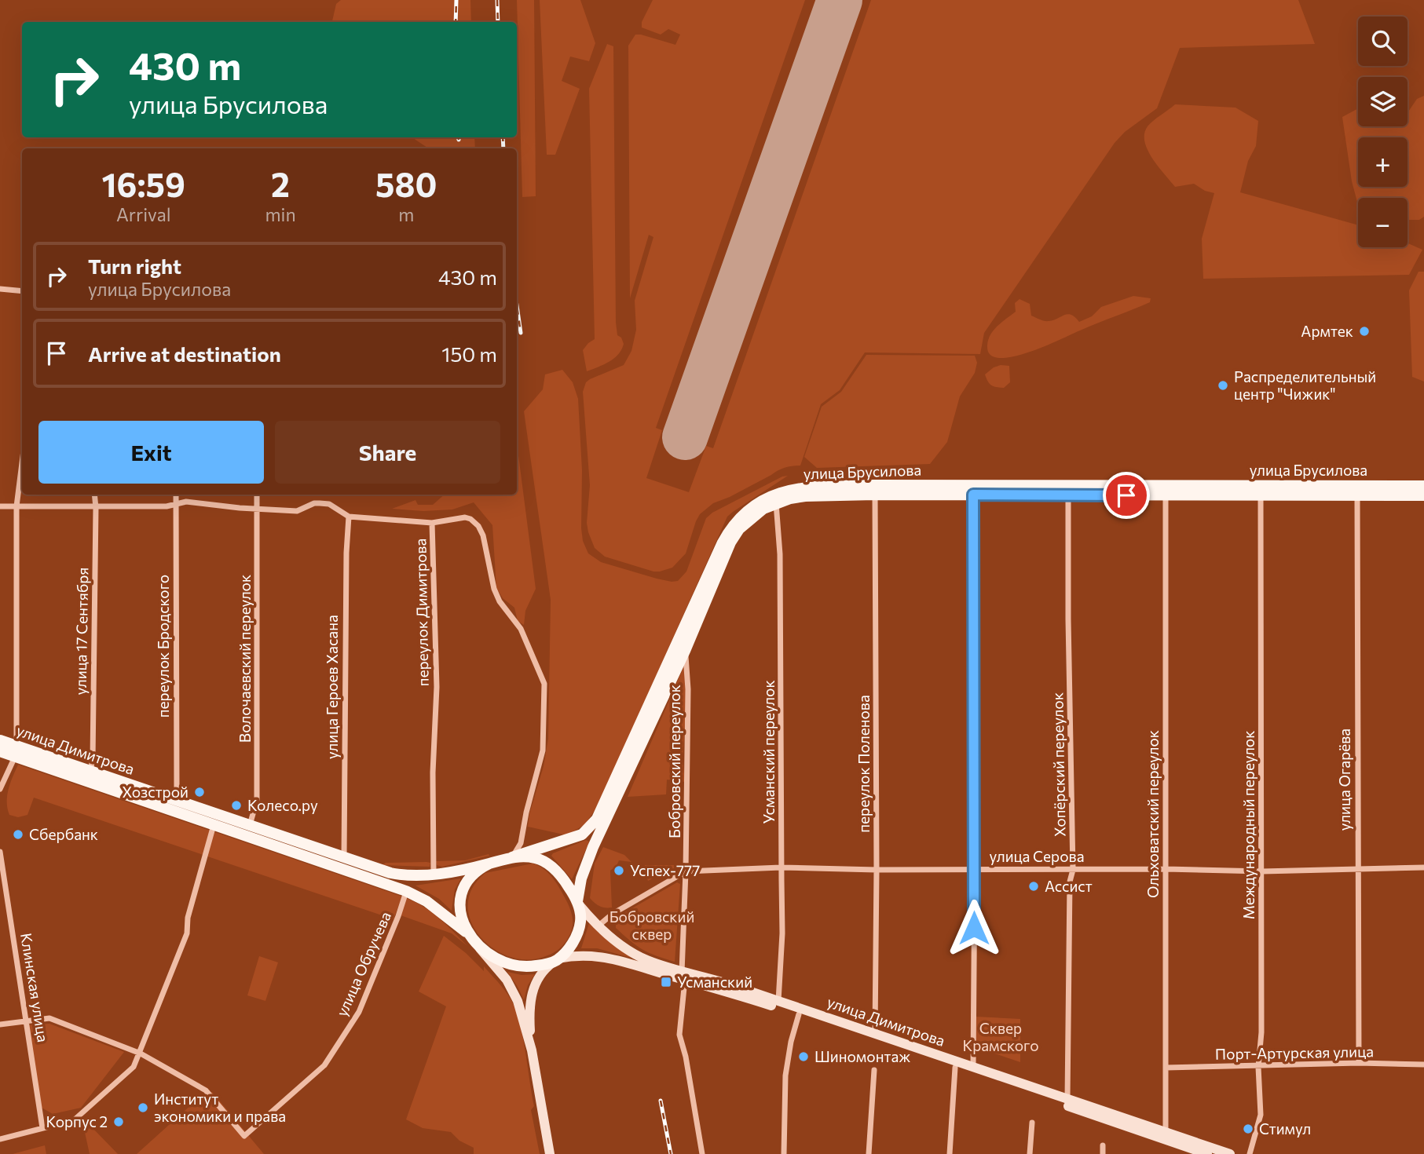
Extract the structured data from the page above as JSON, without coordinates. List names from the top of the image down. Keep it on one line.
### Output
{"streets":{"main road":["улица Брусилова","улица Димитрова"],"street":["переулок Димитрова","улица 17 Сентября","переулок Бродского","Волочаевский переулок","улица Героев Хасана","Усманский переулок","Бобровский переулок","переулок Поленова","Хопёрский переулок","улица Огарёва","Ольховатский переулок","Международный переулок","улица Серова","улица Обручева","Клинская улица","Порт-Артурская улица"]},"crossings":[["улица Брусилова","улица Димитрова"],["улица Брусилова","Усманский переулок"],["улица Брусилова","Бобровский переулок"],["улица Брусилова","переулок Поленова"],["улица Брусилова","Хопёрский переулок"],["улица Брусилова","улица Огарёва"],["улица Брусилова","Ольховатский переулок"],["улица Брусилова","Международный переулок"],["переулок Димитрова","улица 17 Сентября"],["переулок Димитрова","переулок Бродского"],["переулок Димитрова","Волочаевский переулок"],["переулок Димитрова","улица Героев Хасана"],["переулок Димитрова","улица Димитрова"],["улица 17 Сентября","улица Димитрова"],["переулок Бродского","улица Димитрова"],["Волочаевский переулок","улица Димитрова"],["улица Героев Хасана","улица Димитрова"],["улица Димитрова","Усманский переулок"],["улица Димитрова","Бобровский переулок"],["улица Димитрова","переулок Поленова"],["улица Димитрова","Хопёрский переулок"],["улица Димитрова","Ольховатский переулок"],["улица Димитрова","улица Серова"],["улица Димитрова","улица Обручева"],["Усманский переулок","улица Серова"],["Бобровский переулок","улица Серова"],["переулок Поленова","улица Серова"],["Хопёрский переулок","улица Серова"],["улица Огарёва","улица Серова"],["улица Огарёва","Порт-Артурская улица"],["Ольховатский переулок","улица Серова"],["Ольховатский переулок","Порт-Артурская улица"],["Международный переулок","улица Серова"],["Международный переулок","Порт-Артурская улица"]],"parks":["Бобровский сквер","Сквер Крамского"],"places":{"other":["Армтек","Распределительный центр \"Чижик\"","Хозстрой","Колесо.ру","Сбербанк","Успех-777","Ассист","Шиномонтаж","Институт экономики и права","Корпус 2","Стимул"],"transit":["Усманский"]},"page":{"map_buttons":["+","−"],"turn":["430 m","улица Брусилова"],"eta":["16:59","Arrival","2","min","580","m"],"list":[{"name":"Turn right","note":"улица Брусилова","value":"430 m"},{"name":"Arrive at destination","value":"150 m"}],"buttons":["Exit","Share"]}}
